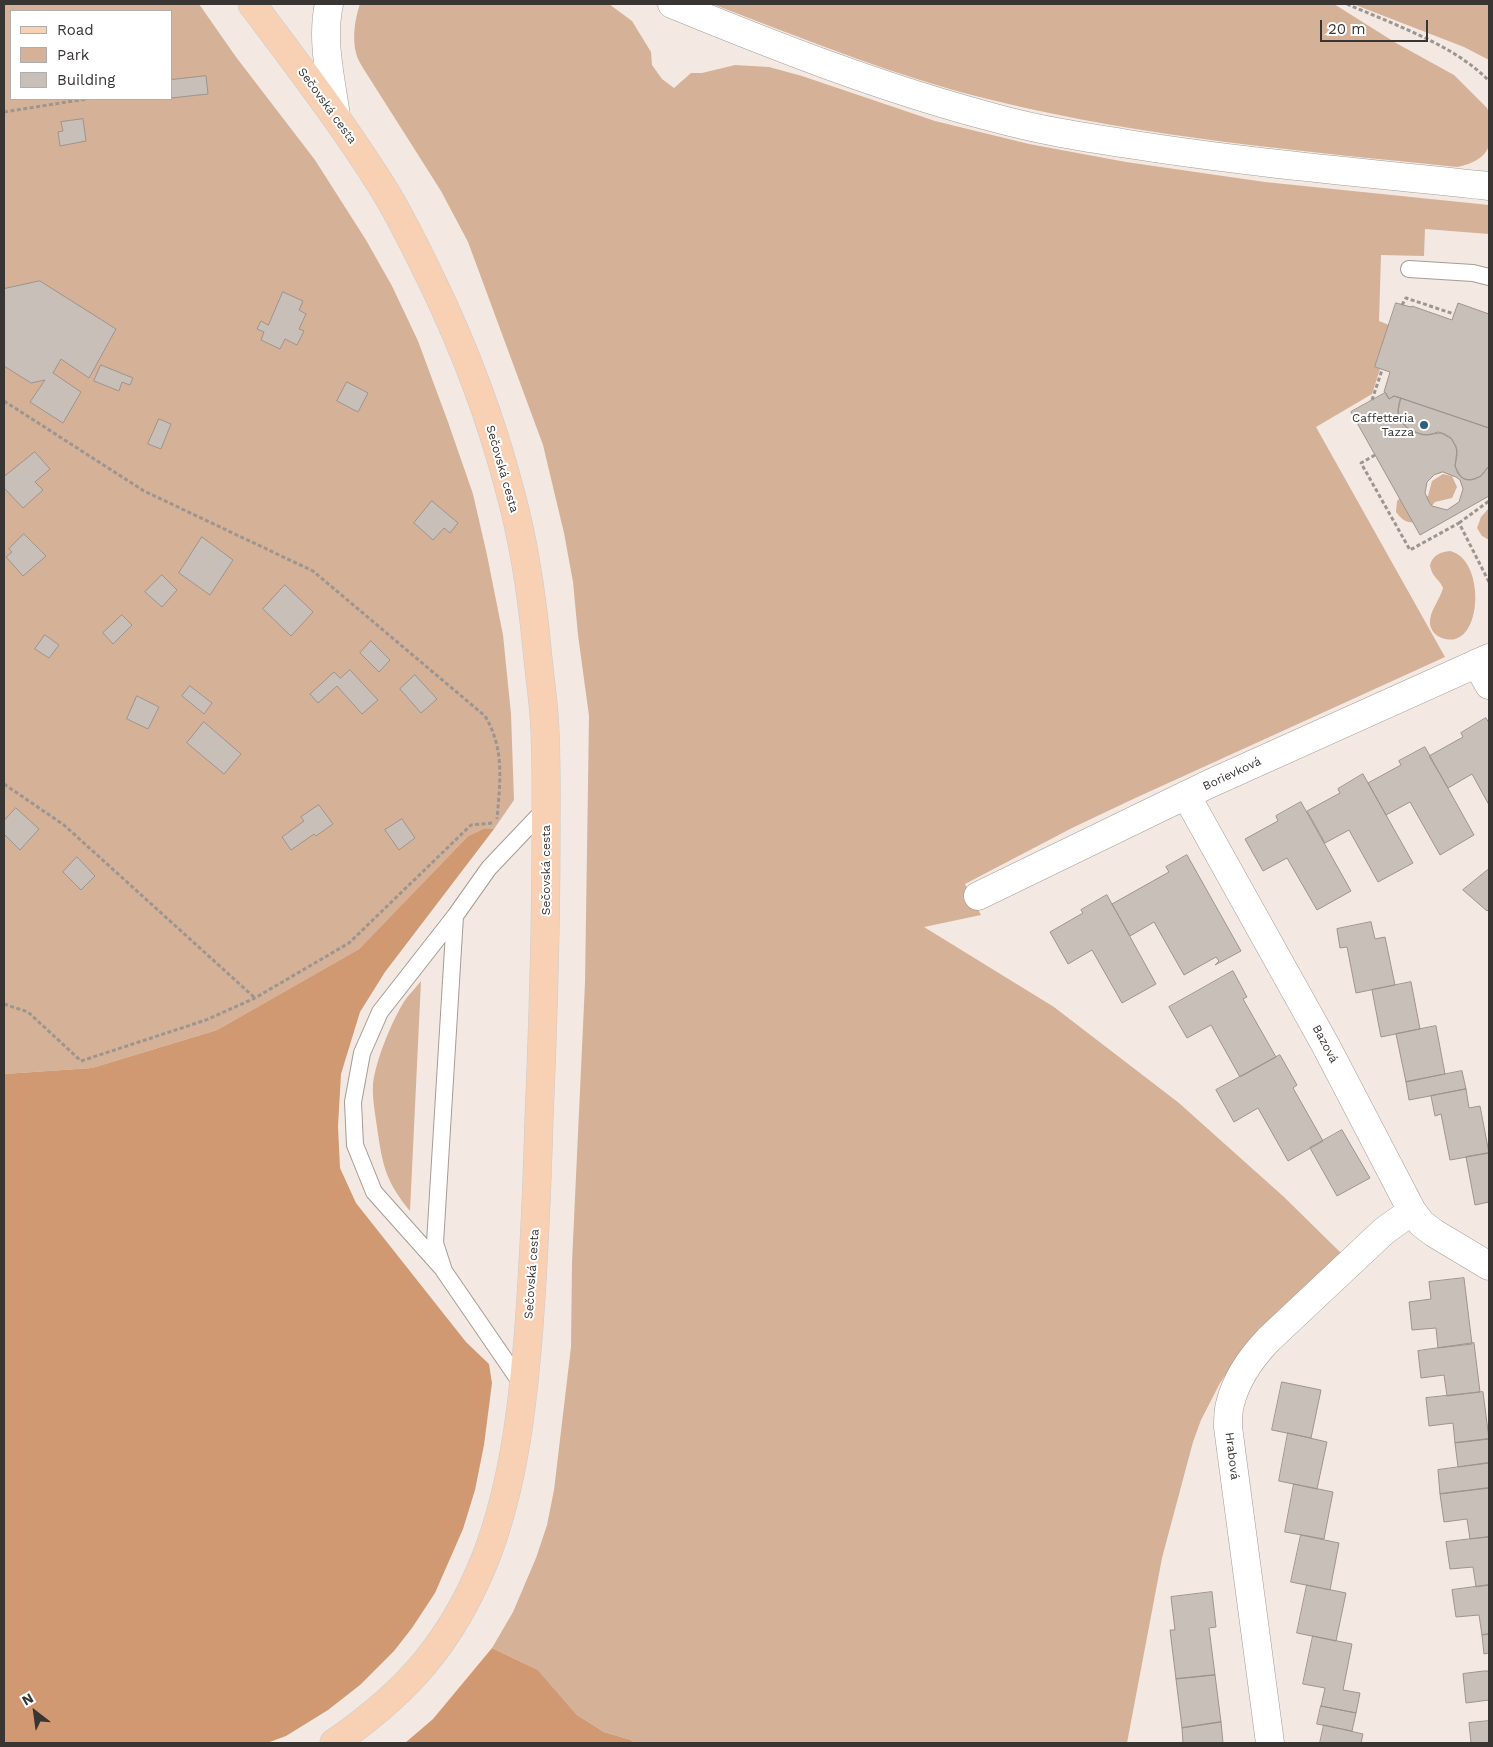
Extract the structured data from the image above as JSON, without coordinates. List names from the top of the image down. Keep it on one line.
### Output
{"streets":{"main road":["Sečovská cesta"],"street":["Borievková","Bazová","Hrabová"]},"crossings":[["Borievková","Bazová"],["Bazová","Hrabová"]],"places":["Caffetteria Tazza"],"legend":["Road","Park","Building"],"scale_bar":"20 m","north":"top left"}
